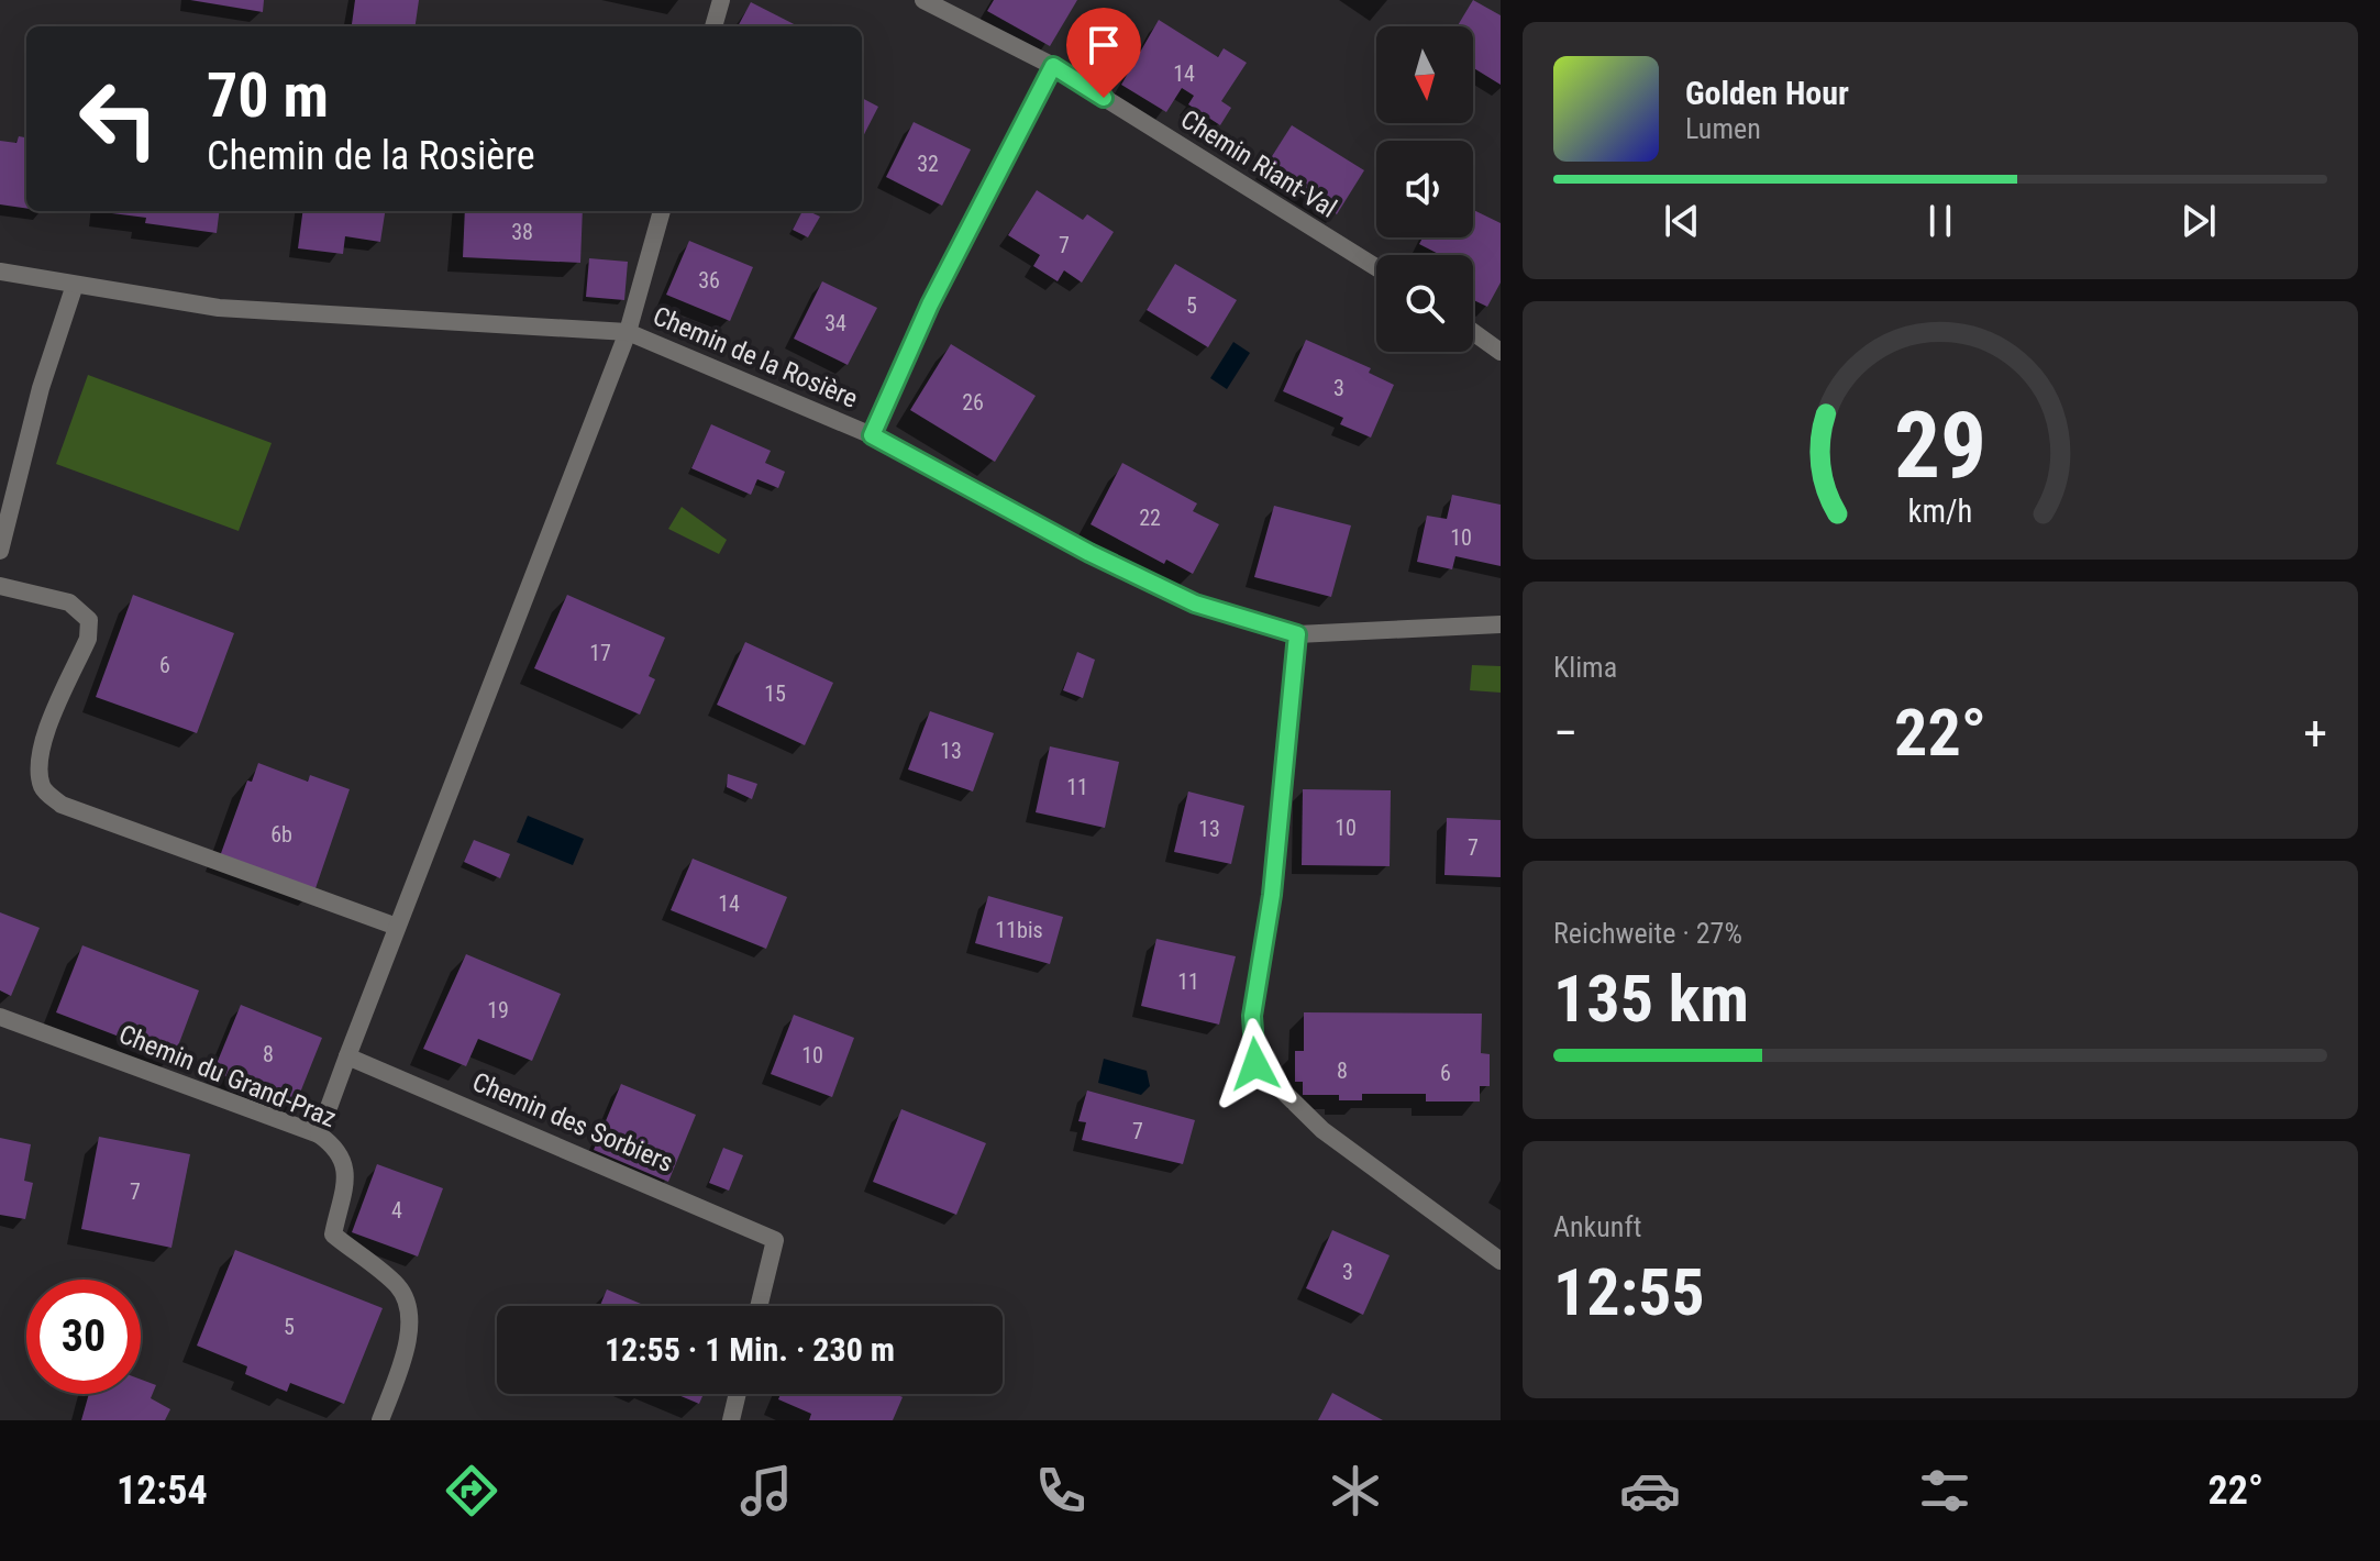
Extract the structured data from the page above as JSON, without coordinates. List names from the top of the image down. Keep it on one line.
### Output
{"streets":{"street":["Chemin Riant-Val","Chemin de la Rosière","Chemin du Grand-Praz","Chemin des Sorbiers"]},"crossings":[["Chemin de la Rosière","Chemin des Sorbiers"]],"house_numbers":["14","32","38","7","36","5","34","3","26","22","10","17","6","15","13","11","10","13","6b","7","14","11bis","11","19","8","10","8","6","7","7","4","3","5"],"north":"bottom","page":{"turn":["70 m","Chemin de la Rosière"],"song":["Golden Hour","Lumen"],"tile":["Klima",["Reichweite · 27%","135 km"],["Ankunft","12:55"]],"heat":["−","22°","+"],"limit":"30","trip":"12:55 · 1 Min. · 230 m","tabs":["12:54","22°"],"gauge":["29","km/h"]}}
